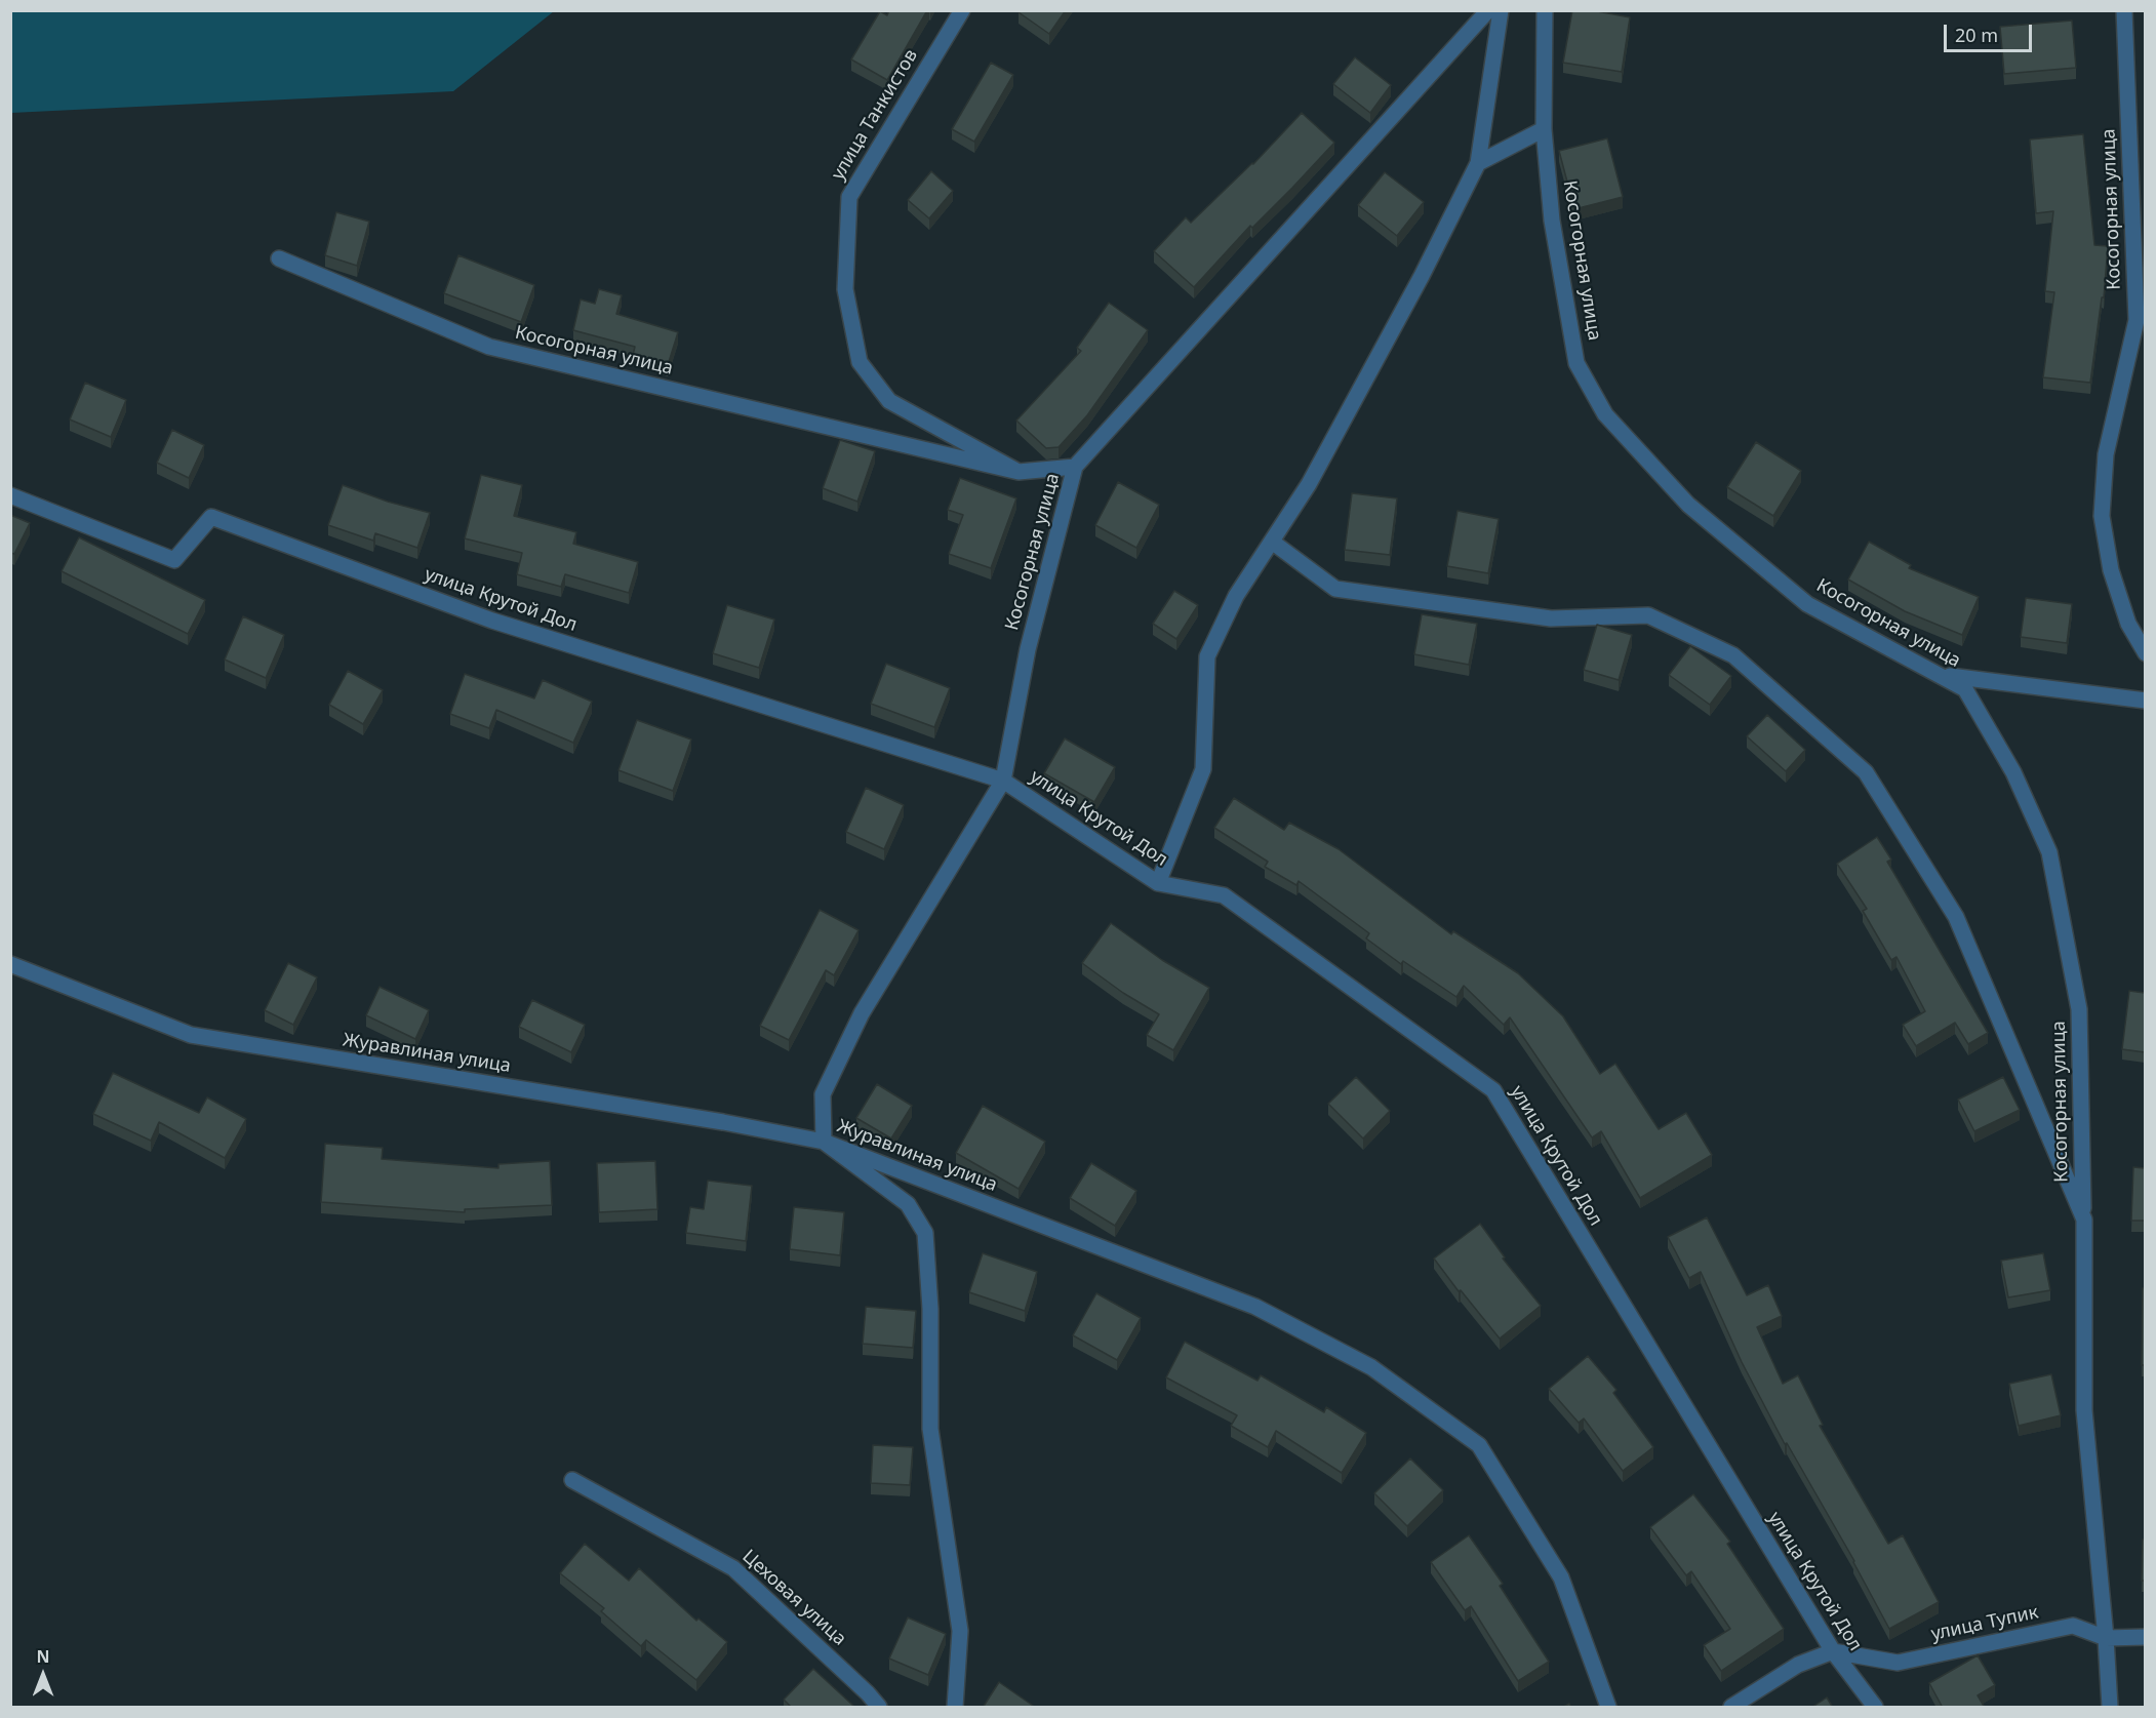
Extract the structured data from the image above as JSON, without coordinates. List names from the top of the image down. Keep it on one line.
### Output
{"streets":{"street":["улица Танкистов","Косогорная улица","улица Крутой Дол","Журавлиная улица","Цеховая улица","улица Тупик"]},"crossings":[["улица Танкистов","Косогорная улица"],["Косогорная улица","улица Крутой Дол"],["Косогорная улица","улица Тупик"],["улица Крутой Дол","Журавлиная улица"],["улица Крутой Дол","улица Тупик"]],"scale_bar":"20 m","north":"top"}
